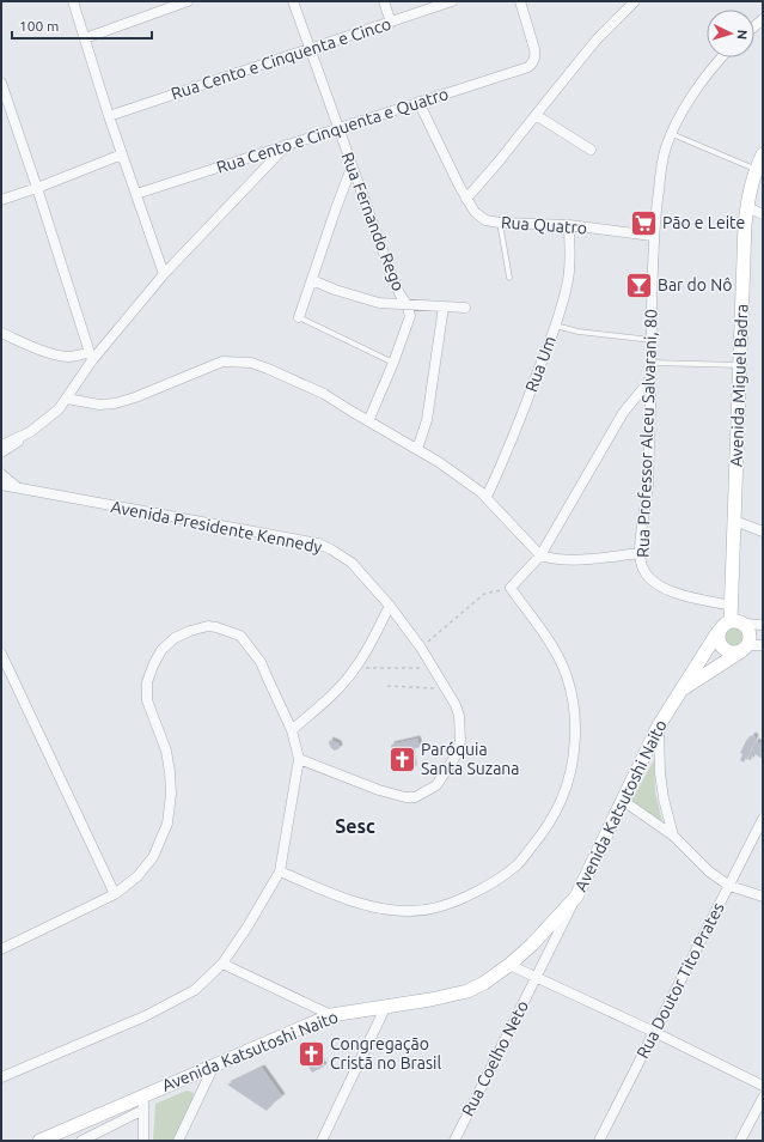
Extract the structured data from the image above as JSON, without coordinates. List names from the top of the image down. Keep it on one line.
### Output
{"streets":{"main road":["Avenida Miguel Badra","Avenida Katsutoshi Naito"],"street":["Rua Cento e Cinquenta e Cinco","Rua Cento e Cinquenta e Quatro","Rua Fernando Rego","Rua Quatro","Rua Um","Rua Professor Alceu Salvarani, 80","Avenida Presidente Kennedy","Rua Doutor Tito Prates","Rua Coelho Neto"]},"crossings":[["Rua Cento e Cinquenta e Cinco","Rua Fernando Rego"],["Rua Cento e Cinquenta e Quatro","Rua Fernando Rego"],["Rua Cento e Cinquenta e Quatro","Rua Quatro"],["Rua Quatro","Rua Um"],["Rua Quatro","Rua Professor Alceu Salvarani, 80"],["Avenida Miguel Badra","Rua Professor Alceu Salvarani, 80"],["Avenida Katsutoshi Naito","Rua Coelho Neto"]],"districts":["Sesc"],"places":{"supermarket":["Pão e Leite"],"bar":["Bar do Nô"],"church":["Paróquia Santa Suzana","Congregação Cristã no Brasil"]},"scale_bar":"100 m","north":"right"}
